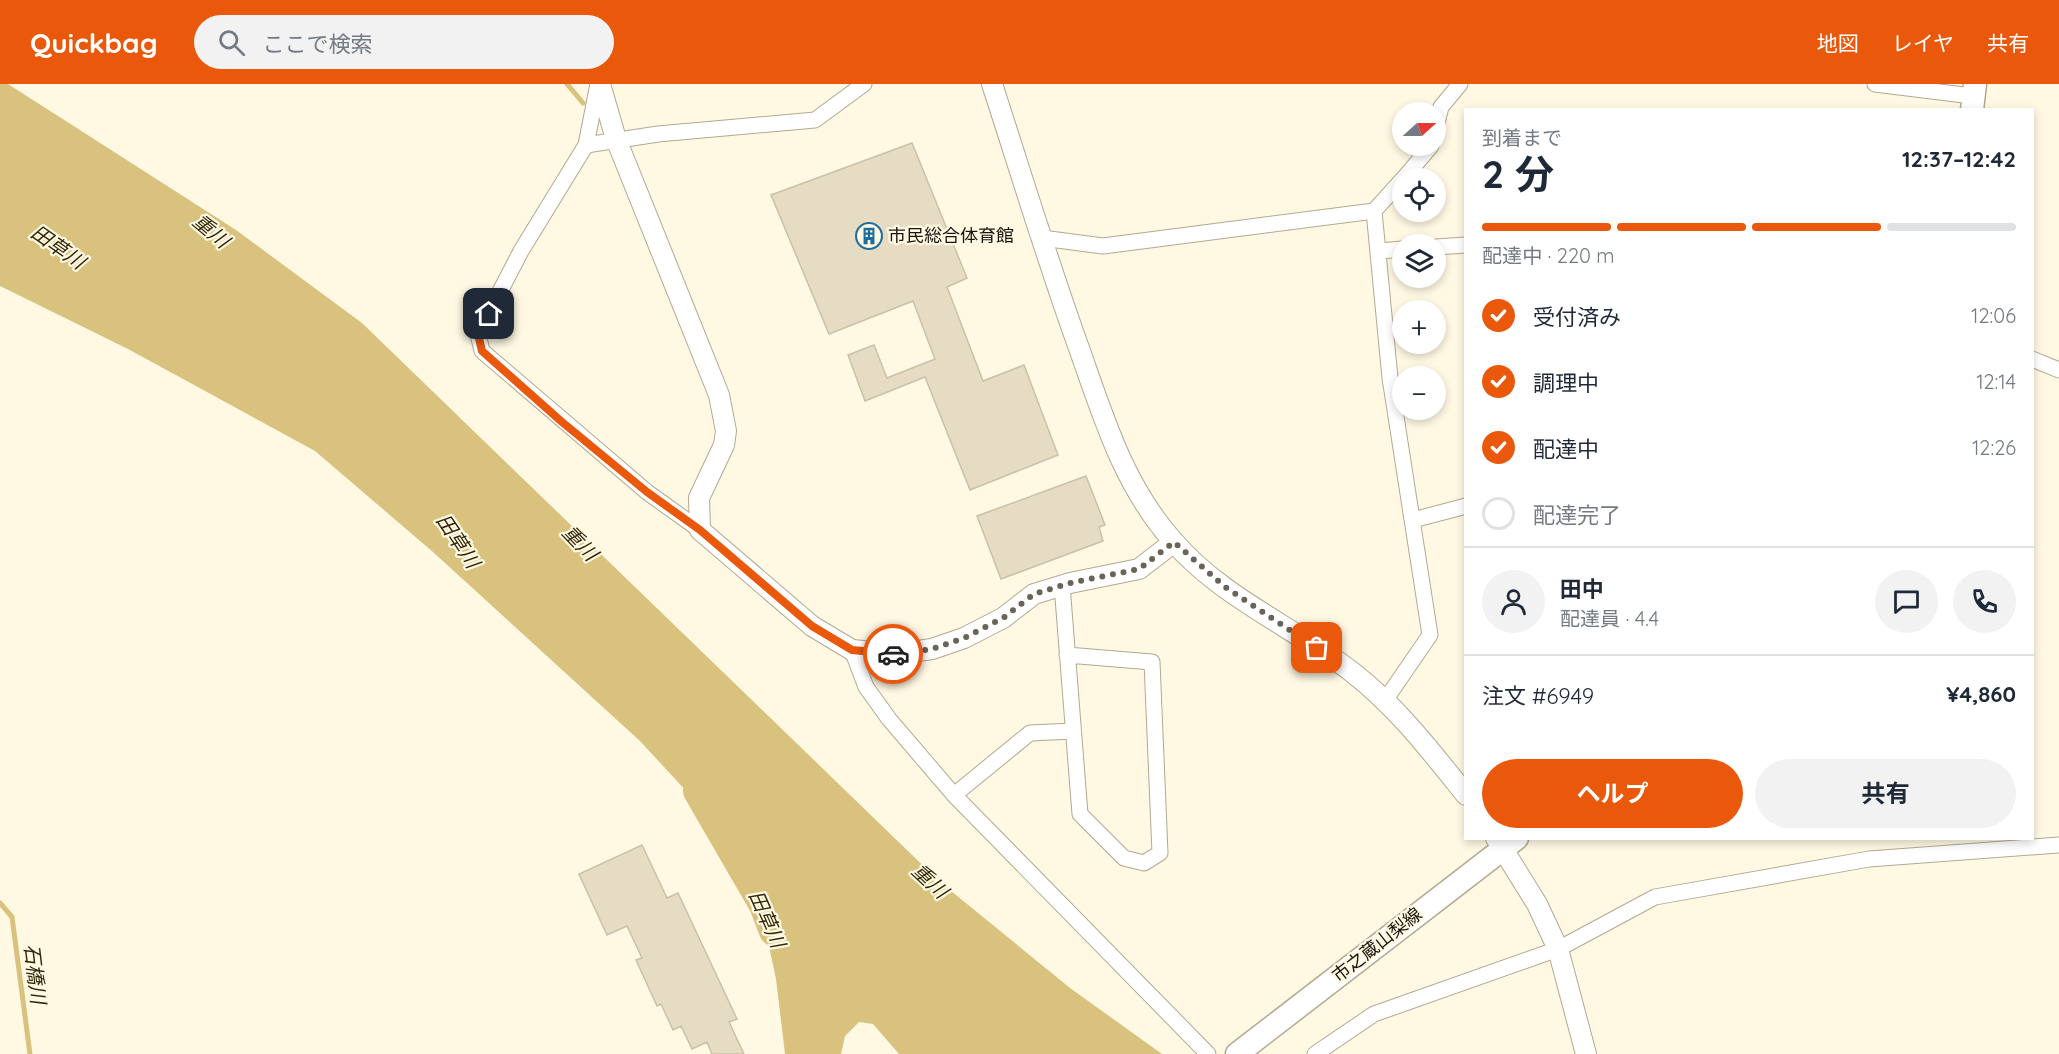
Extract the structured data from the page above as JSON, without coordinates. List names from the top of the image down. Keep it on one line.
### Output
{"streets":{"main road":["市之蔵山梨線"]},"water":["重川","田草川","石橋川"],"places":{"building":["市民総合体育館"]},"north":"right","page":{"header":"Quickbag","search":"ここで検索","nav":["地図","レイヤ","共有"],"map_buttons":["+","−"],"heading":["2 分","到着まで","12:37–12:42"],"panel":["田中","配達員 · 4.4","注文 #6949","¥4,860"],"bar":"配達中 · 220 m","list":[["受付済み","12:06"],["調理中","12:14"],["配達中","12:26"],"配達完了"],"buttons":["ヘルプ","共有"]}}
